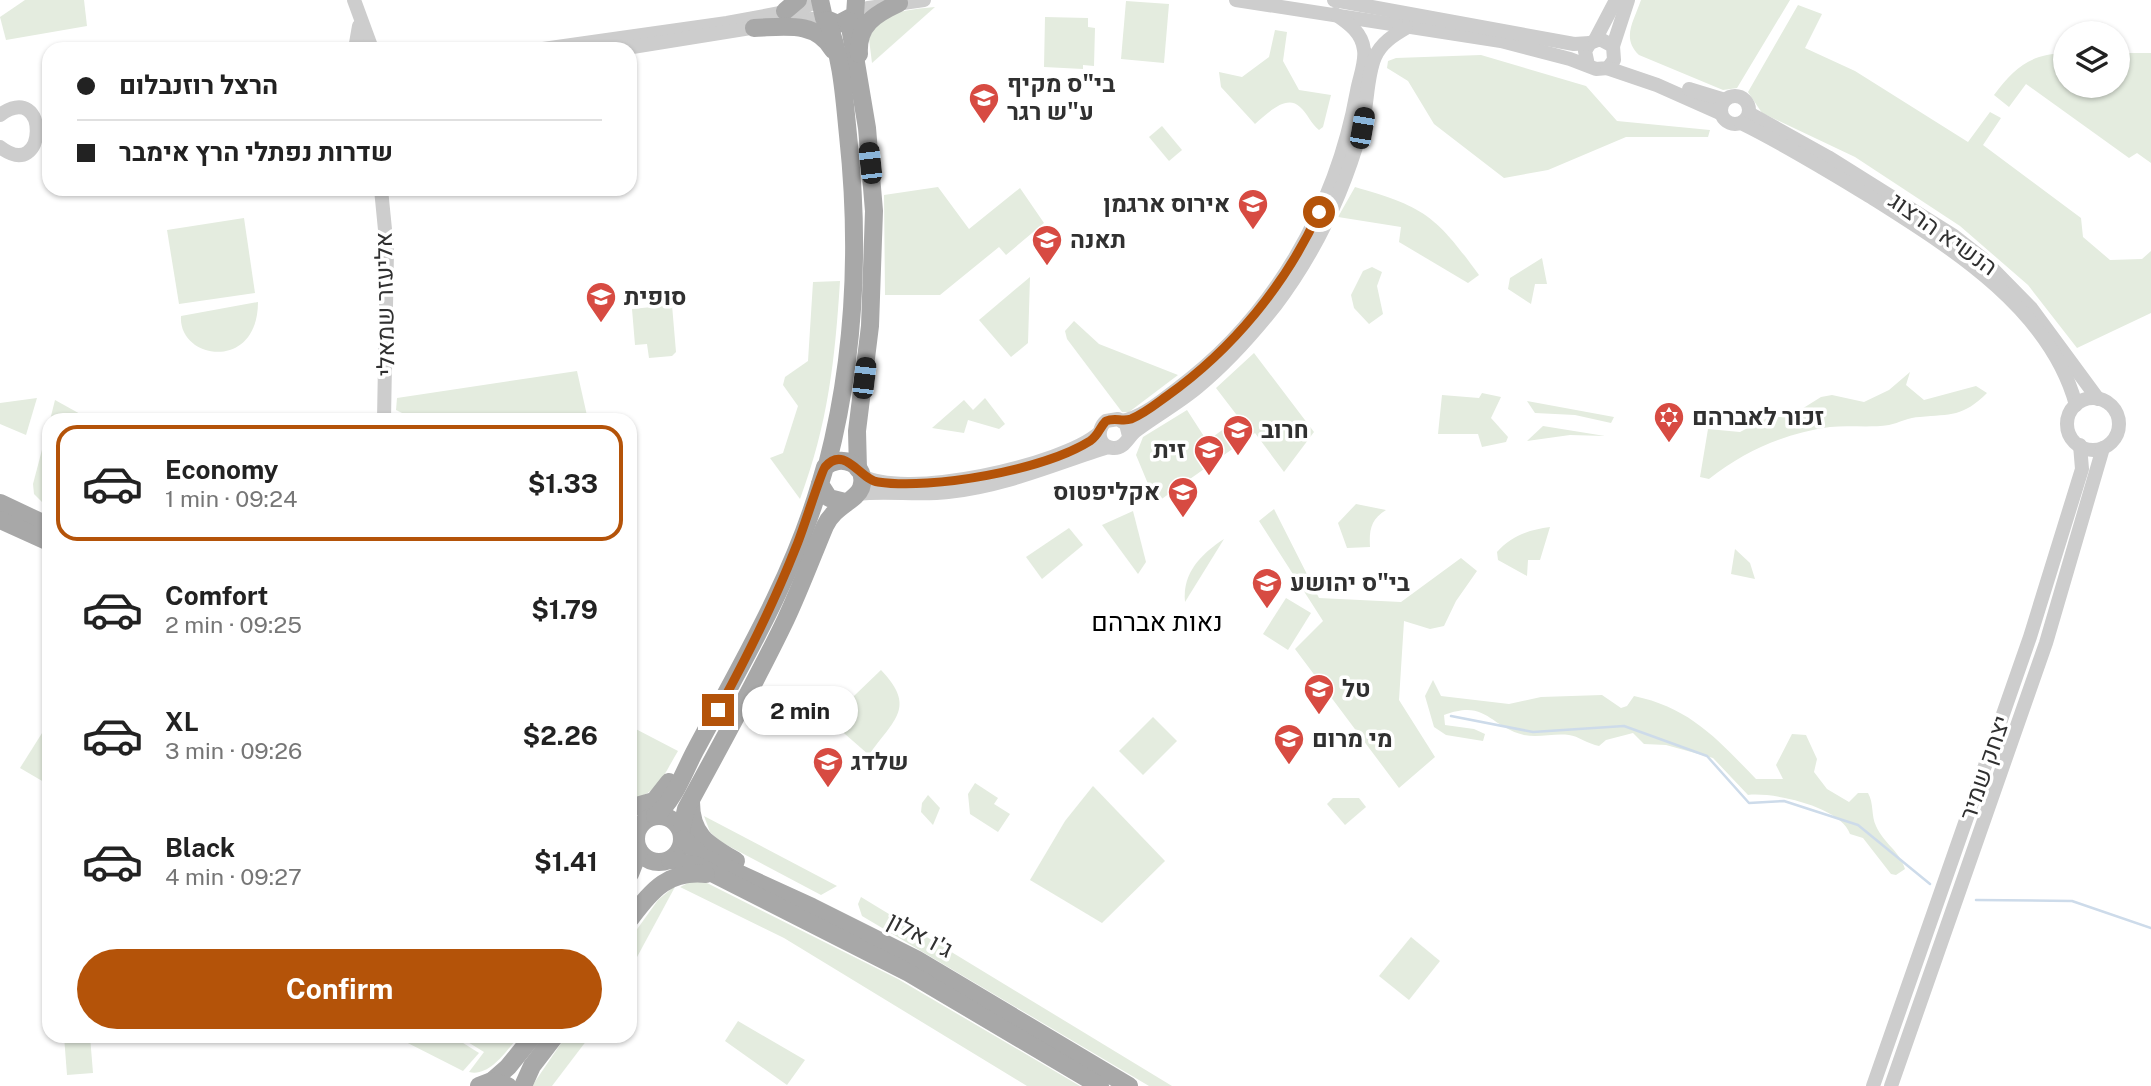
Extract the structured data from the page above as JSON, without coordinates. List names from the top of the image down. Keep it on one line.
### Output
{"streets":{"main road":["ג'ו אלון"],"street":["הנשיא הרצוג","אליעזר שמאלי","יצחק שמיר"]},"crossings":[["הנשיא הרצוג","יצחק שמיר"]],"districts":["נאות אברהם"],"places":{"school or university":["בי\"ס מקיף ע\"ש רגר","אירוס ארגמן","תאנה","סופית","חרוב","זית","אקליפטוס","בי\"ס יהושע","טל","מי מרום","שלדג"],"synagogue":["זכור לאברהם"]},"page":{"banner":["הרצל רוזנבלום","שדרות נפתלי הרץ אימבר"],"list":[{"name":"Economy","note":"1 min · 09:24","value":"$1.33"},{"name":"Comfort","note":"2 min · 09:25","value":"$1.79"},{"name":"XL","note":"3 min · 09:26","value":"$2.26"},{"name":"Black","note":"4 min · 09:27","value":"$1.41"}],"bubble":"2 min","buttons":"Confirm"}}
